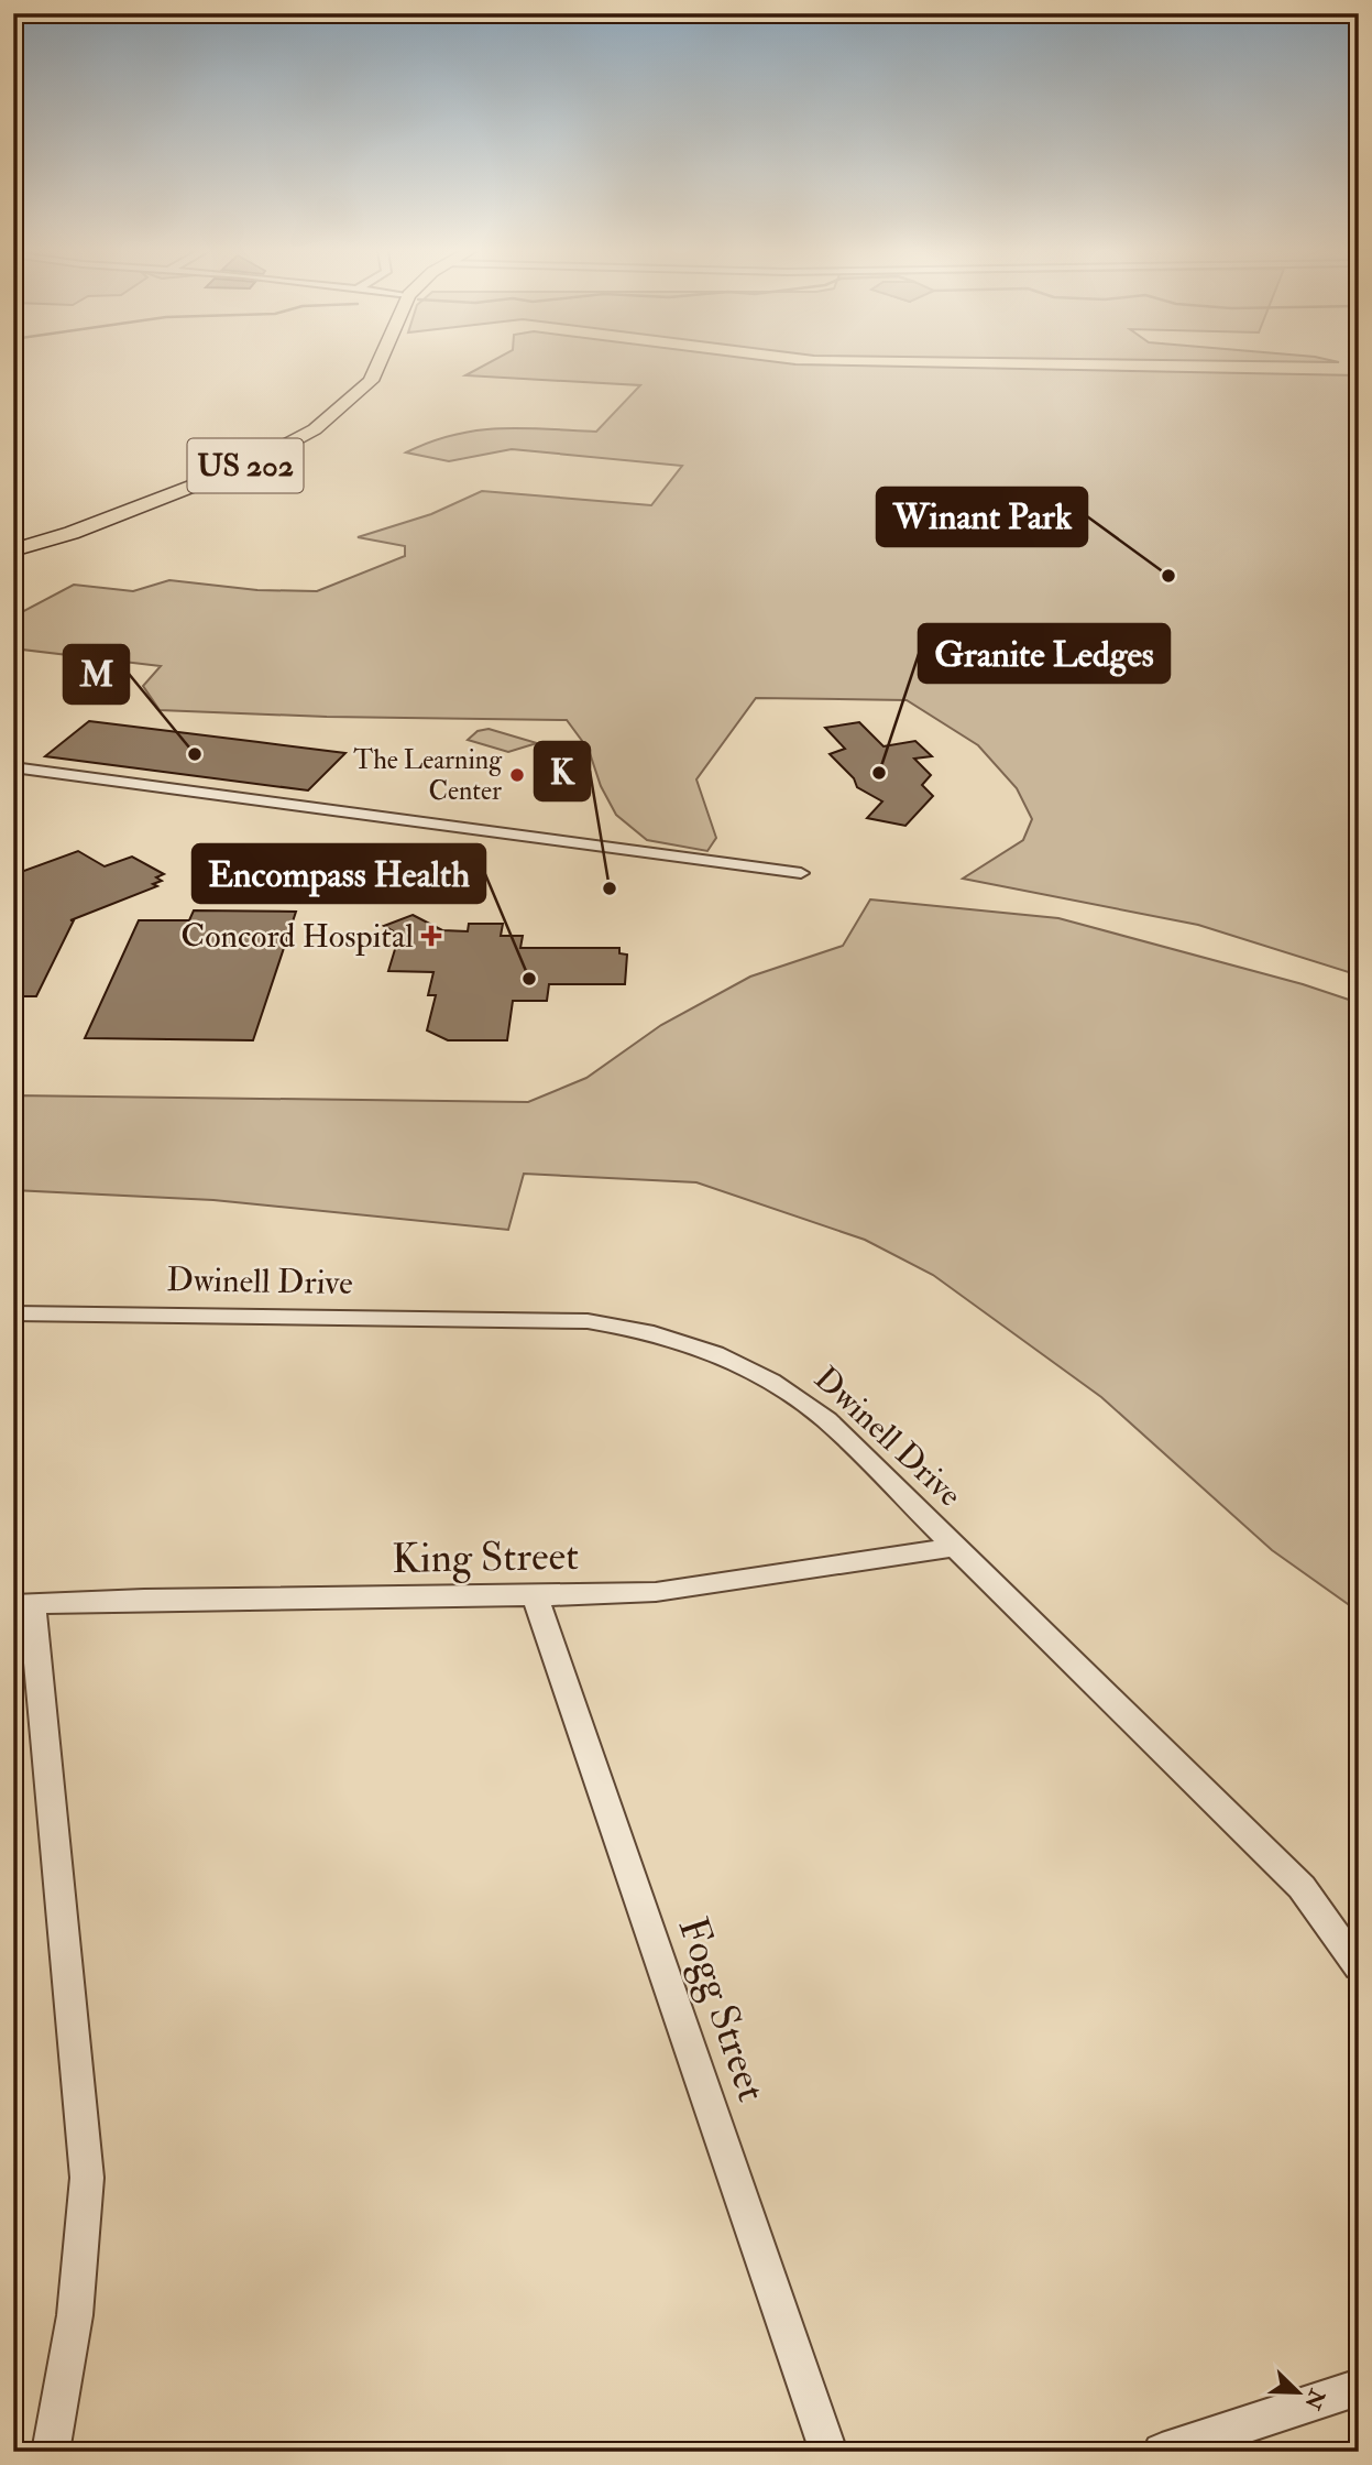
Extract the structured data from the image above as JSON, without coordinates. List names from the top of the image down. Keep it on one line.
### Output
{"streets":{"main road":["US 202"],"street":["Dwinell Drive","King Street","Fogg Street"]},"crossings":[["Dwinell Drive","King Street"],["King Street","Fogg Street"]],"places":{"other":["Winant Park","M","Granite Ledges","The Learning Center","K","Encompass Health"],"health":["Concord Hospital"]},"north":"bottom right"}
